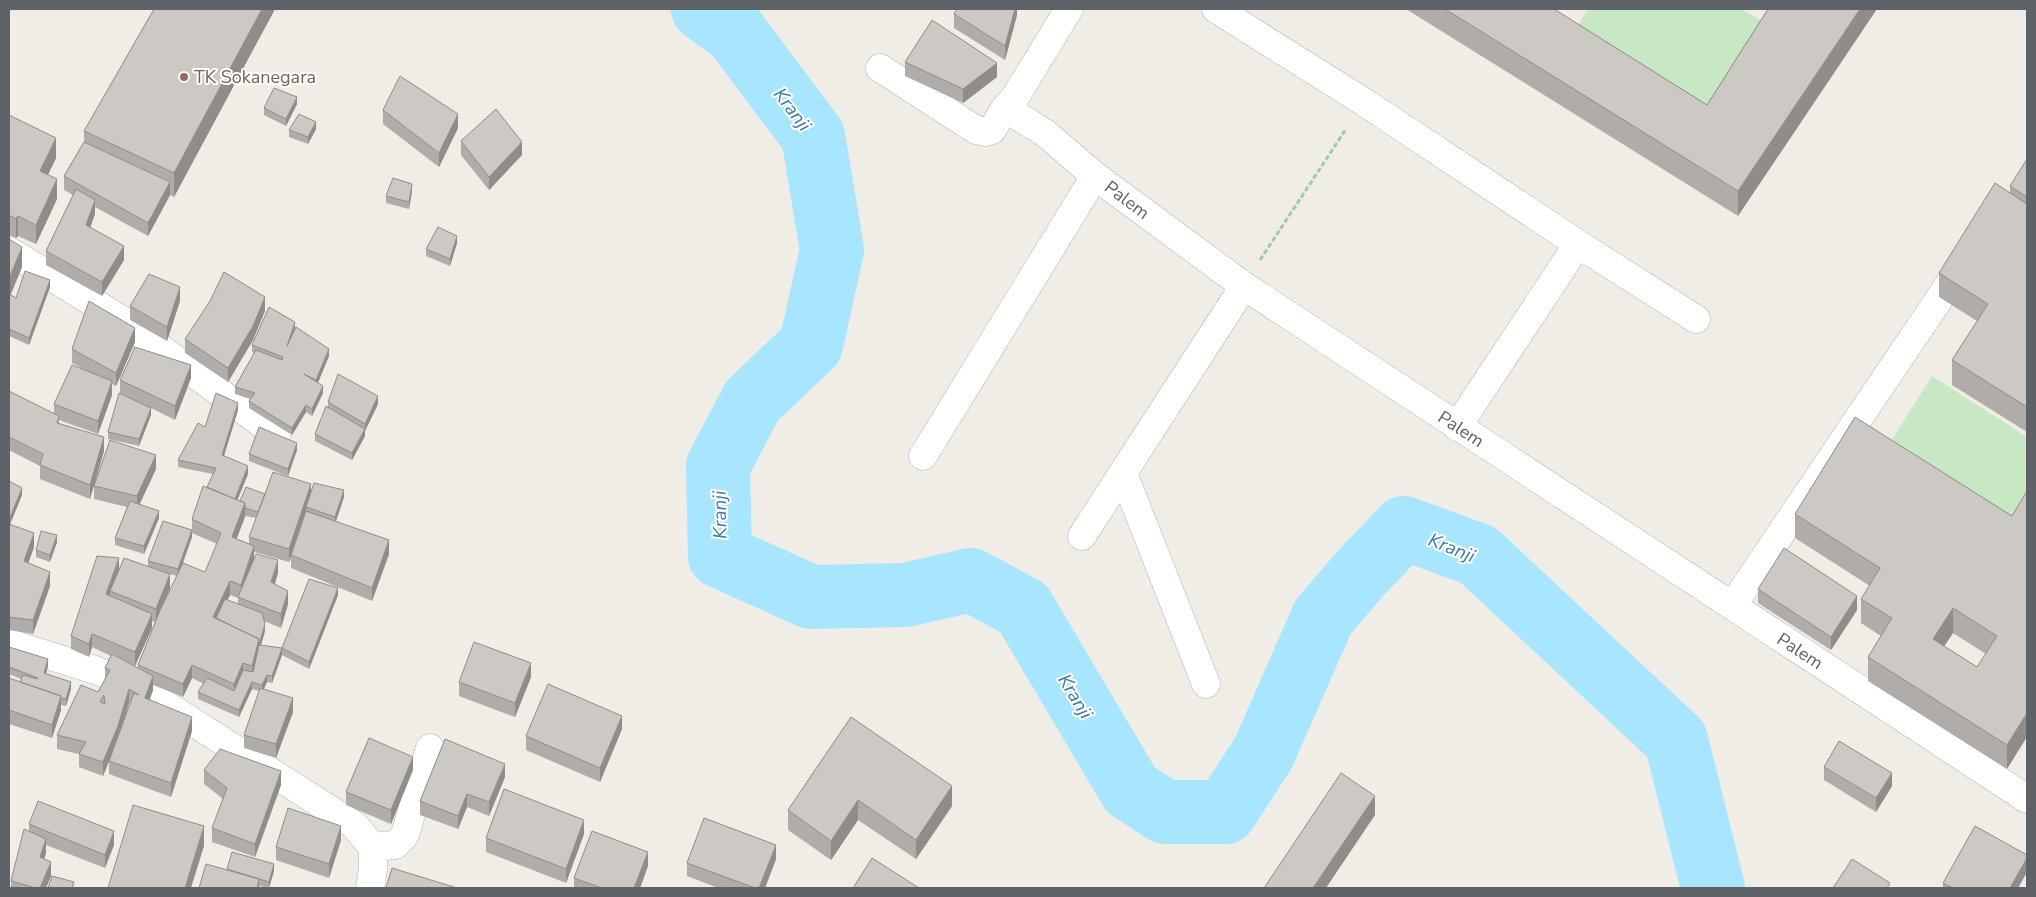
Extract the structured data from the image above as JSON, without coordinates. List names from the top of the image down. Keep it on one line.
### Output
{"streets":{"street":["Palem"]},"water":["Kranji"],"places":["TK Sokanegara"]}
